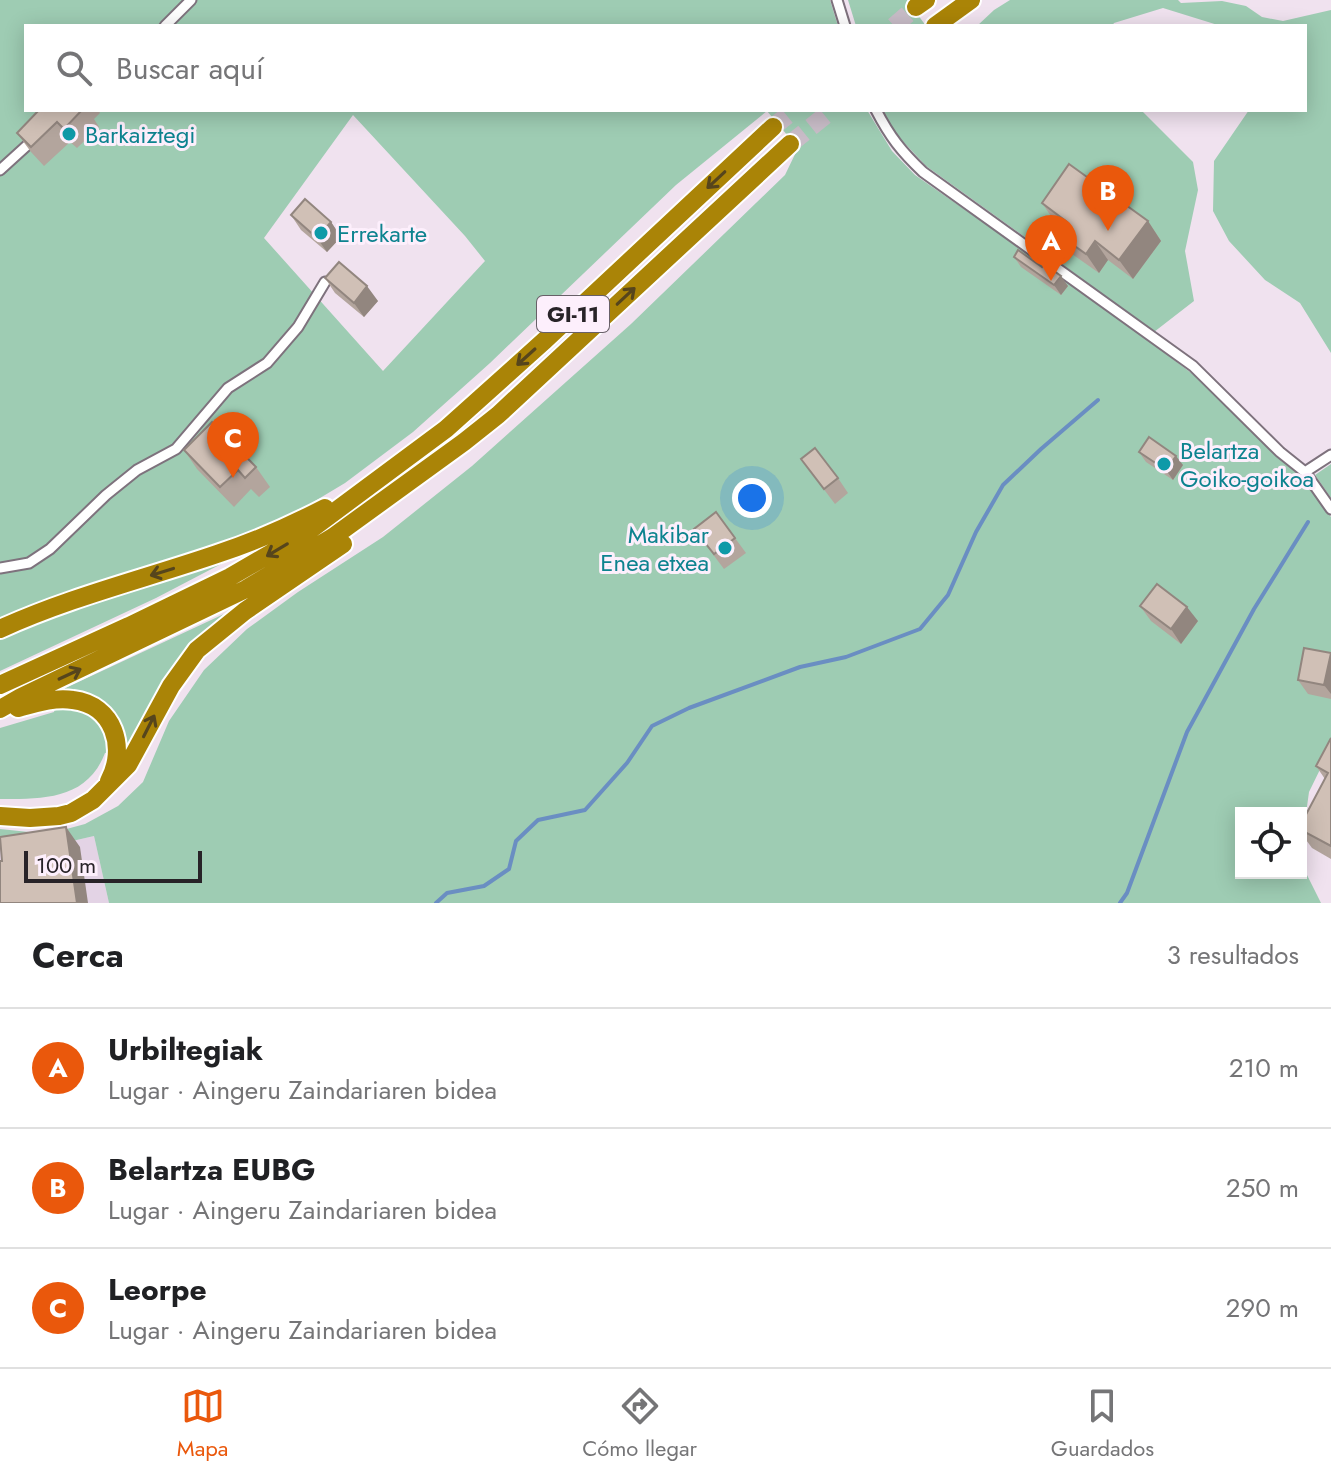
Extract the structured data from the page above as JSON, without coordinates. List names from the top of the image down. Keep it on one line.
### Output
{"streets":{"highway":["GI-11"]},"places":["Barkaiztegi","Errekarte","Belartza Goiko-goikoa","Makibar Enea etxea"],"scale_bar":"100 m","page":{"search":"Buscar aquí","pins":["B","A","C"],"scale":"100 m","heading":["Cerca","3 resultados"],"list":[{"mark":"A","name":"Urbiltegiak","note":"Lugar · Aingeru Zaindariaren bidea","value":"210 m"},{"mark":"B","name":"Belartza EUBG","note":"Lugar · Aingeru Zaindariaren bidea","value":"250 m"},{"mark":"C","name":"Leorpe","note":"Lugar · Aingeru Zaindariaren bidea","value":"290 m"}],"nav":["Mapa","Cómo llegar","Guardados"]}}
